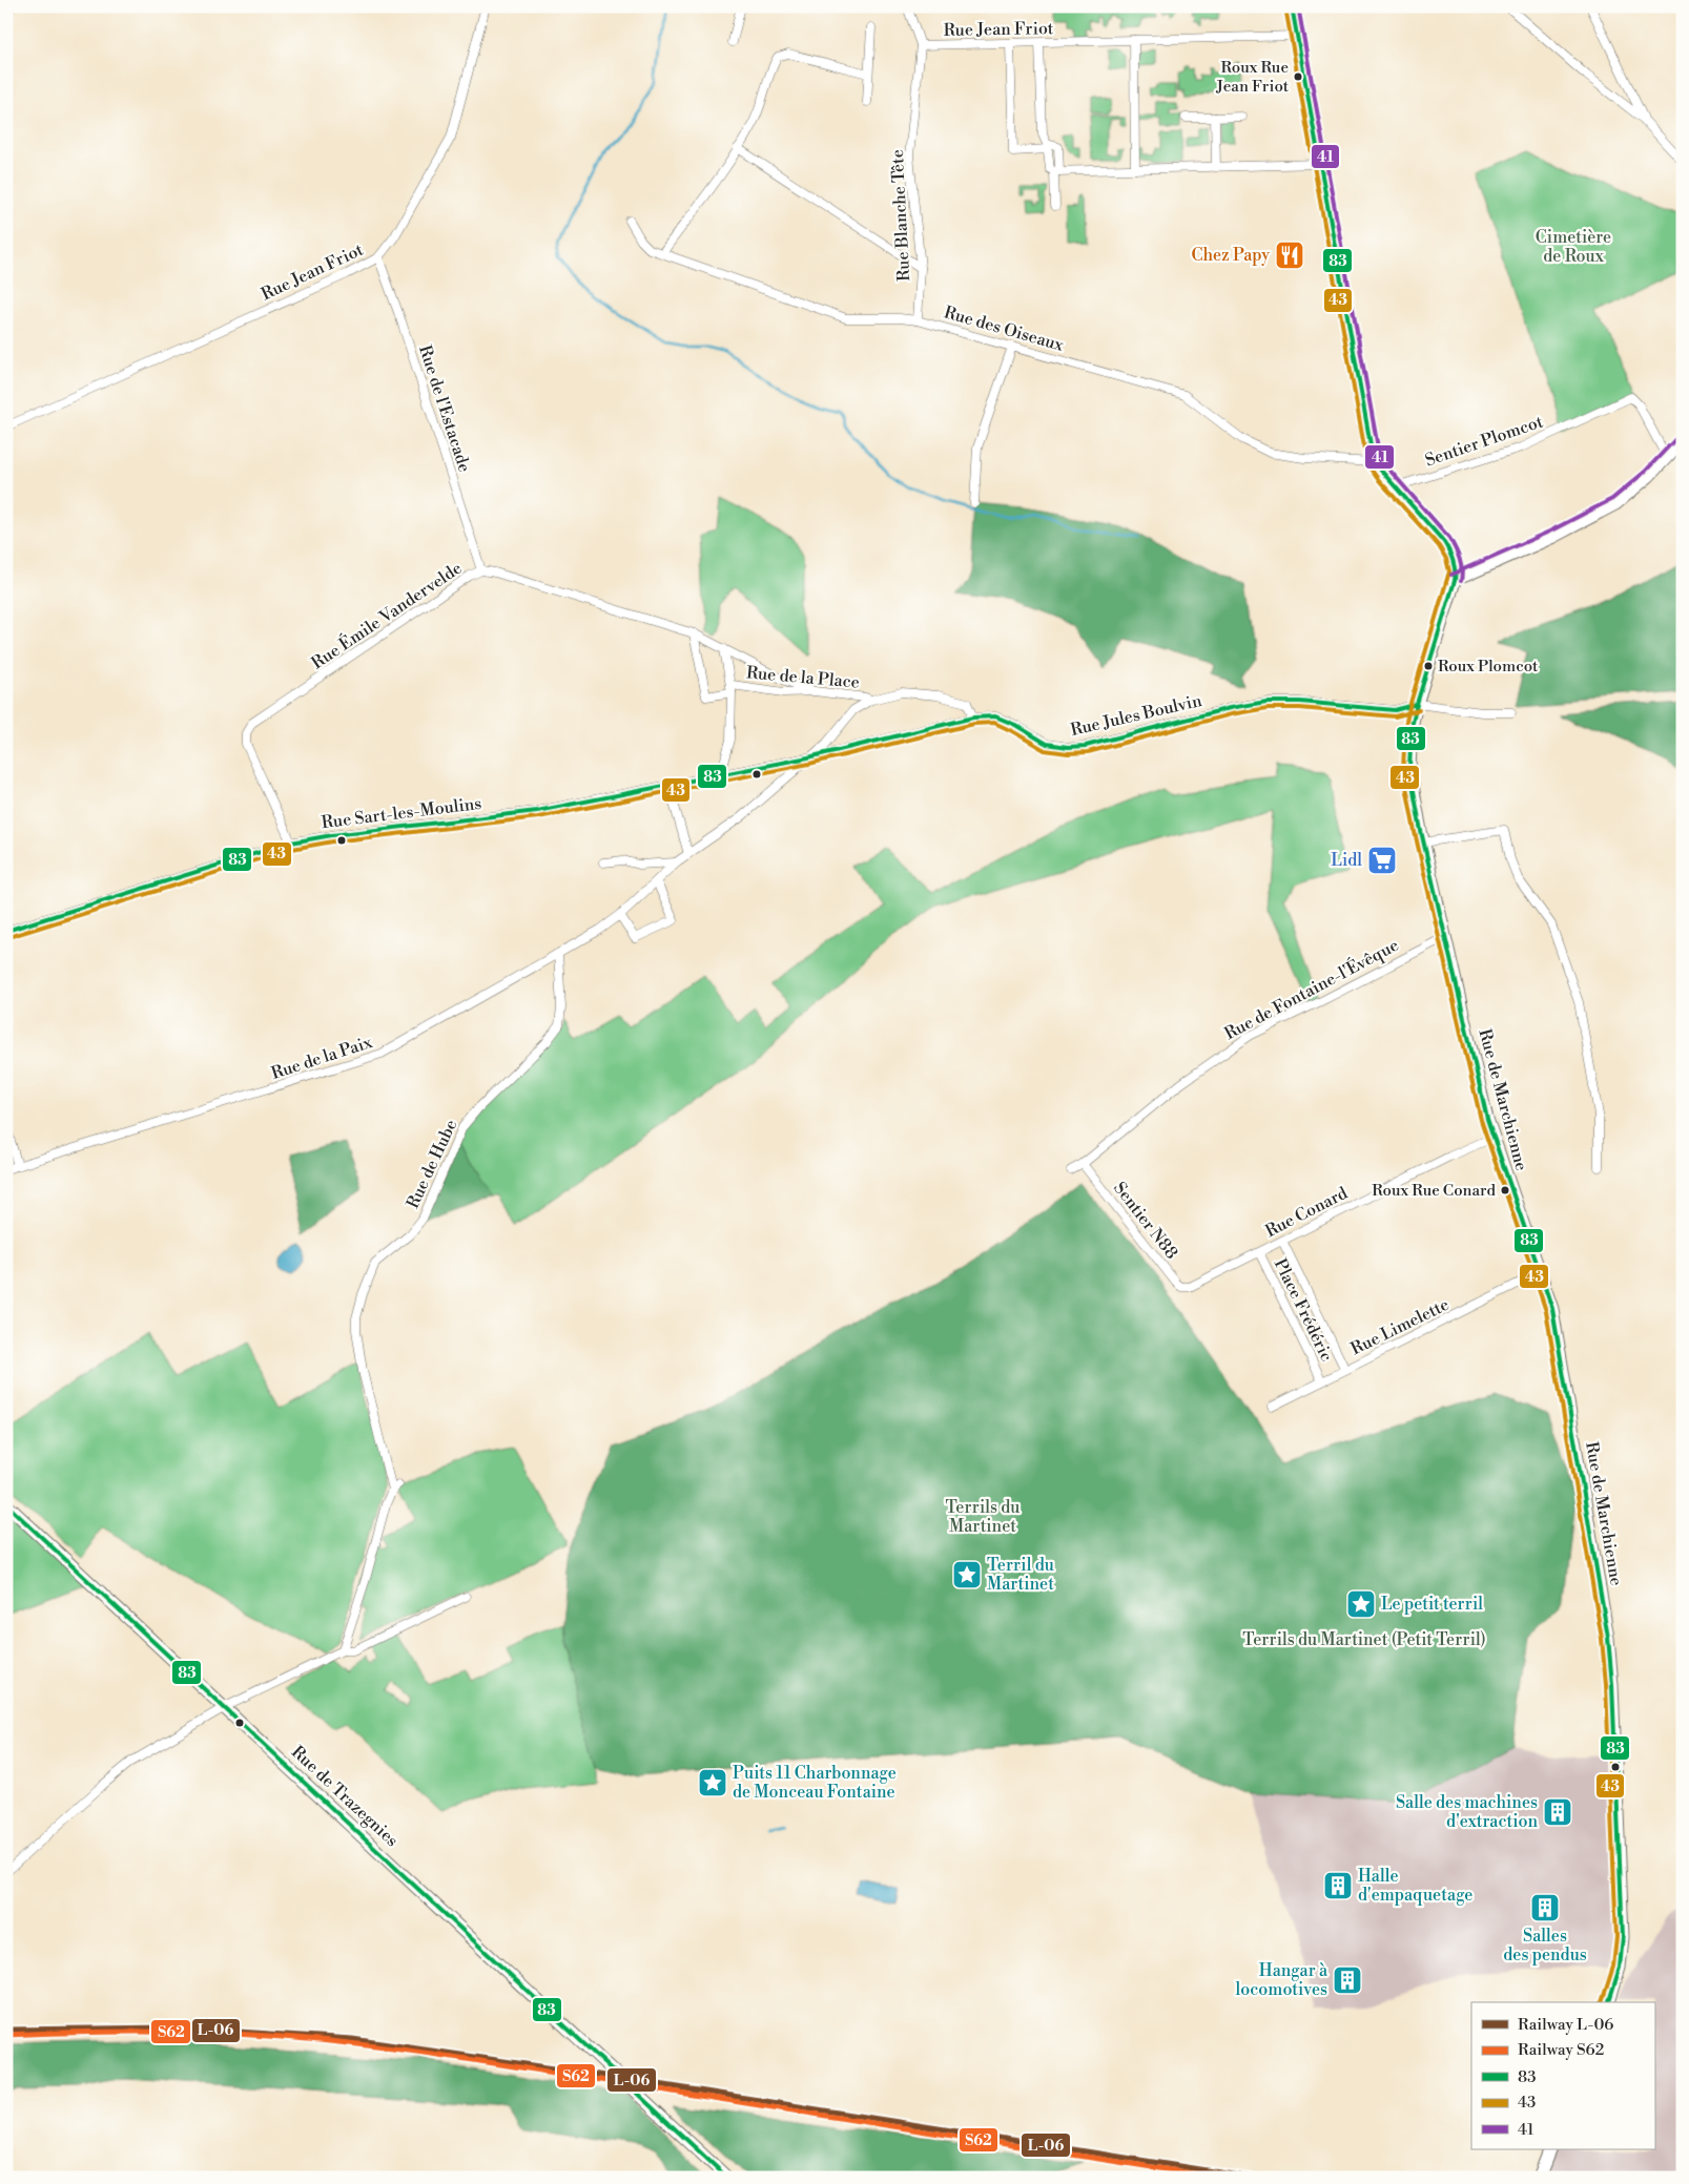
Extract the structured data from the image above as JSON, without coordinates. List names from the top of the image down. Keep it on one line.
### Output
{"streets":{"main road":["Rue de Marchienne","Rue de Trazegnies"],"street":["Rue Jean Friot","Rue Blanche Tête","Rue des Oiseaux","Rue de l'Estacade","Sentier Plomcot","Rue Émile Vandervelde","Rue de la Place","Rue Jules Boulvin","Rue Sart-les-Moulins","Rue de Fontaine-l'Évêque","Rue de la Paix","Rue de Hube","Rue Conard","Sentier N88","Place Frédéric","Rue Limelette"]},"crossings":[["Rue Jean Friot","Rue Blanche Tête"],["Rue Jean Friot","Rue de l'Estacade"],["Rue Blanche Tête","Rue des Oiseaux"],["Rue de l'Estacade","Rue Émile Vandervelde"],["Rue Émile Vandervelde","Rue de la Place"],["Rue Émile Vandervelde","Rue Sart-les-Moulins"],["Rue de la Place","Rue de la Paix"],["Rue Jules Boulvin","Rue Sart-les-Moulins"],["Rue Jules Boulvin","Rue de la Paix"],["Rue Jules Boulvin","Rue de Marchienne"],["Rue Sart-les-Moulins","Rue de la Paix"],["Rue de Fontaine-l'Évêque","Rue de Marchienne"],["Rue de Fontaine-l'Évêque","Sentier N88"],["Rue de la Paix","Rue de Hube"],["Rue de Marchienne","Rue Conard"],["Rue de Marchienne","Rue Limelette"],["Rue Conard","Sentier N88"],["Rue Conard","Place Frédéric"],["Place Frédéric","Rue Limelette"]],"parks":["Cimetière de Roux","Terrils du Martinet","Terrils du Martinet (Petit Terril)"],"places":{"other":["Roux Rue Jean Friot","Roux Plomcot","Roux Rue Conard"],"restaurant":["Chez Papy"],"supermarket":["Lidl"],"place":["Terril du Martinet","Le petit terril","Puits 11 Charbonnage de Monceau Fontaine"],"building":["Salle des machines d'extraction","Halle d'empaquetage","Salles des pendus","Hangar à locomotives"]},"lines":["transit line 83","transit line 41","transit line 43","rail line L-06","rail line S62"],"legend":["Railway L-06","Railway S62","83","43","41"]}
